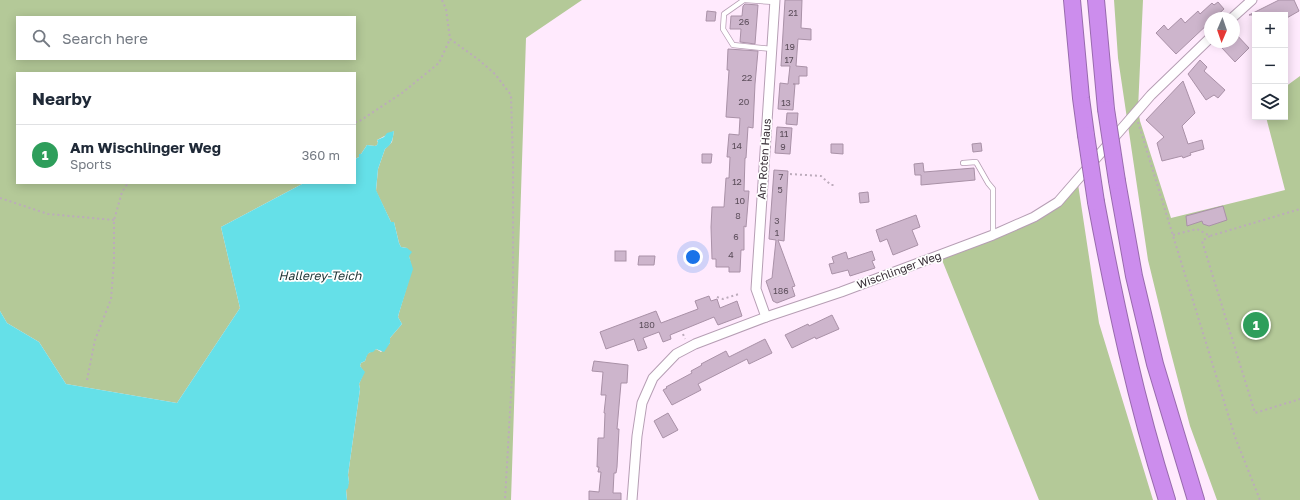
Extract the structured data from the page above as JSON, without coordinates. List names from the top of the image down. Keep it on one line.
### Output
{"streets":{"street":["Am Roten Haus","Wischlinger Weg"]},"crossings":[["Am Roten Haus","Wischlinger Weg"]],"water":["Hallerey-Teich"],"house_numbers":["21","26","19","17","22","20","13","11","14","9","7","12","5","10","8","3","1","6","4","186","180"],"north":"bottom","page":{"map_buttons":["+","−"],"search":"Search here","heading":"Nearby","list":[{"mark":"1","name":"Am Wischlinger Weg","note":"Sports","value":"360 m"}],"pins":"1"}}
